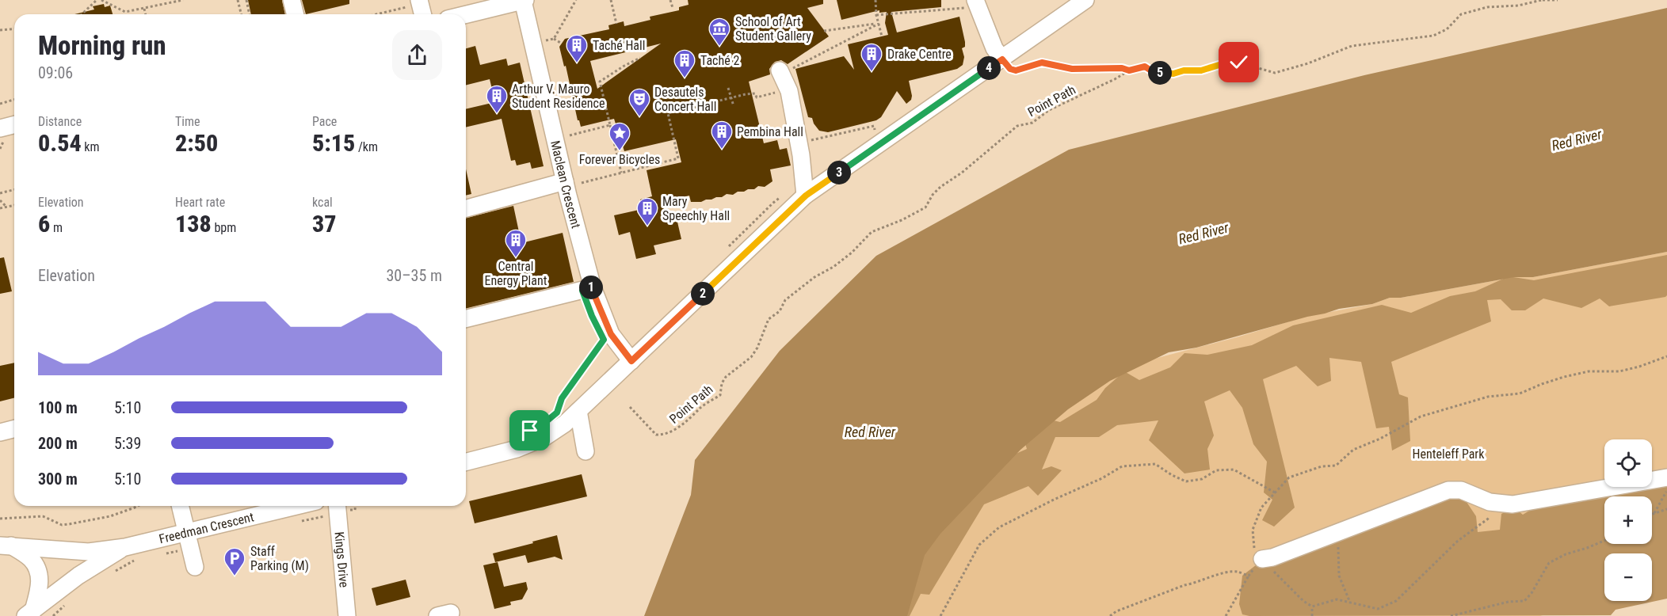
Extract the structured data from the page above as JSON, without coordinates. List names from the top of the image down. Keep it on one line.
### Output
{"streets":{"street":["Maclean Crescent","Freedman Crescent","Kings Drive"],"path":["Point Path"]},"water":["Red River"],"parks":["Henteleff Park"],"places":{"museum":["School of Art Student Gallery"],"building":["Taché Hall","Drake Centre","Taché 2","Arthur V. Mauro Student Residence","Pembina Hall","Mary Speechly Hall","Central Energy Plant"],"theatre":["Desautels Concert Hall"],"place":["Forever Bicycles"],"parking":["Staff Parking (M)"]},"page":{"heading":["Morning run","09:06"],"pins":["4","5","3","1","2"],"stats":[["Distance","0.54 km"],["Time","2:50"],["Pace","5:15 /km"],["Elevation","6 m"],["Heart rate","138 bpm"],["kcal","37"]],"chart":["Elevation","30–35 m"],"list":[{"name":"100 m","note":"5:10"},{"name":"200 m","note":"5:39"},{"name":"300 m","note":"5:10"}],"map_buttons":["+","−"]}}
